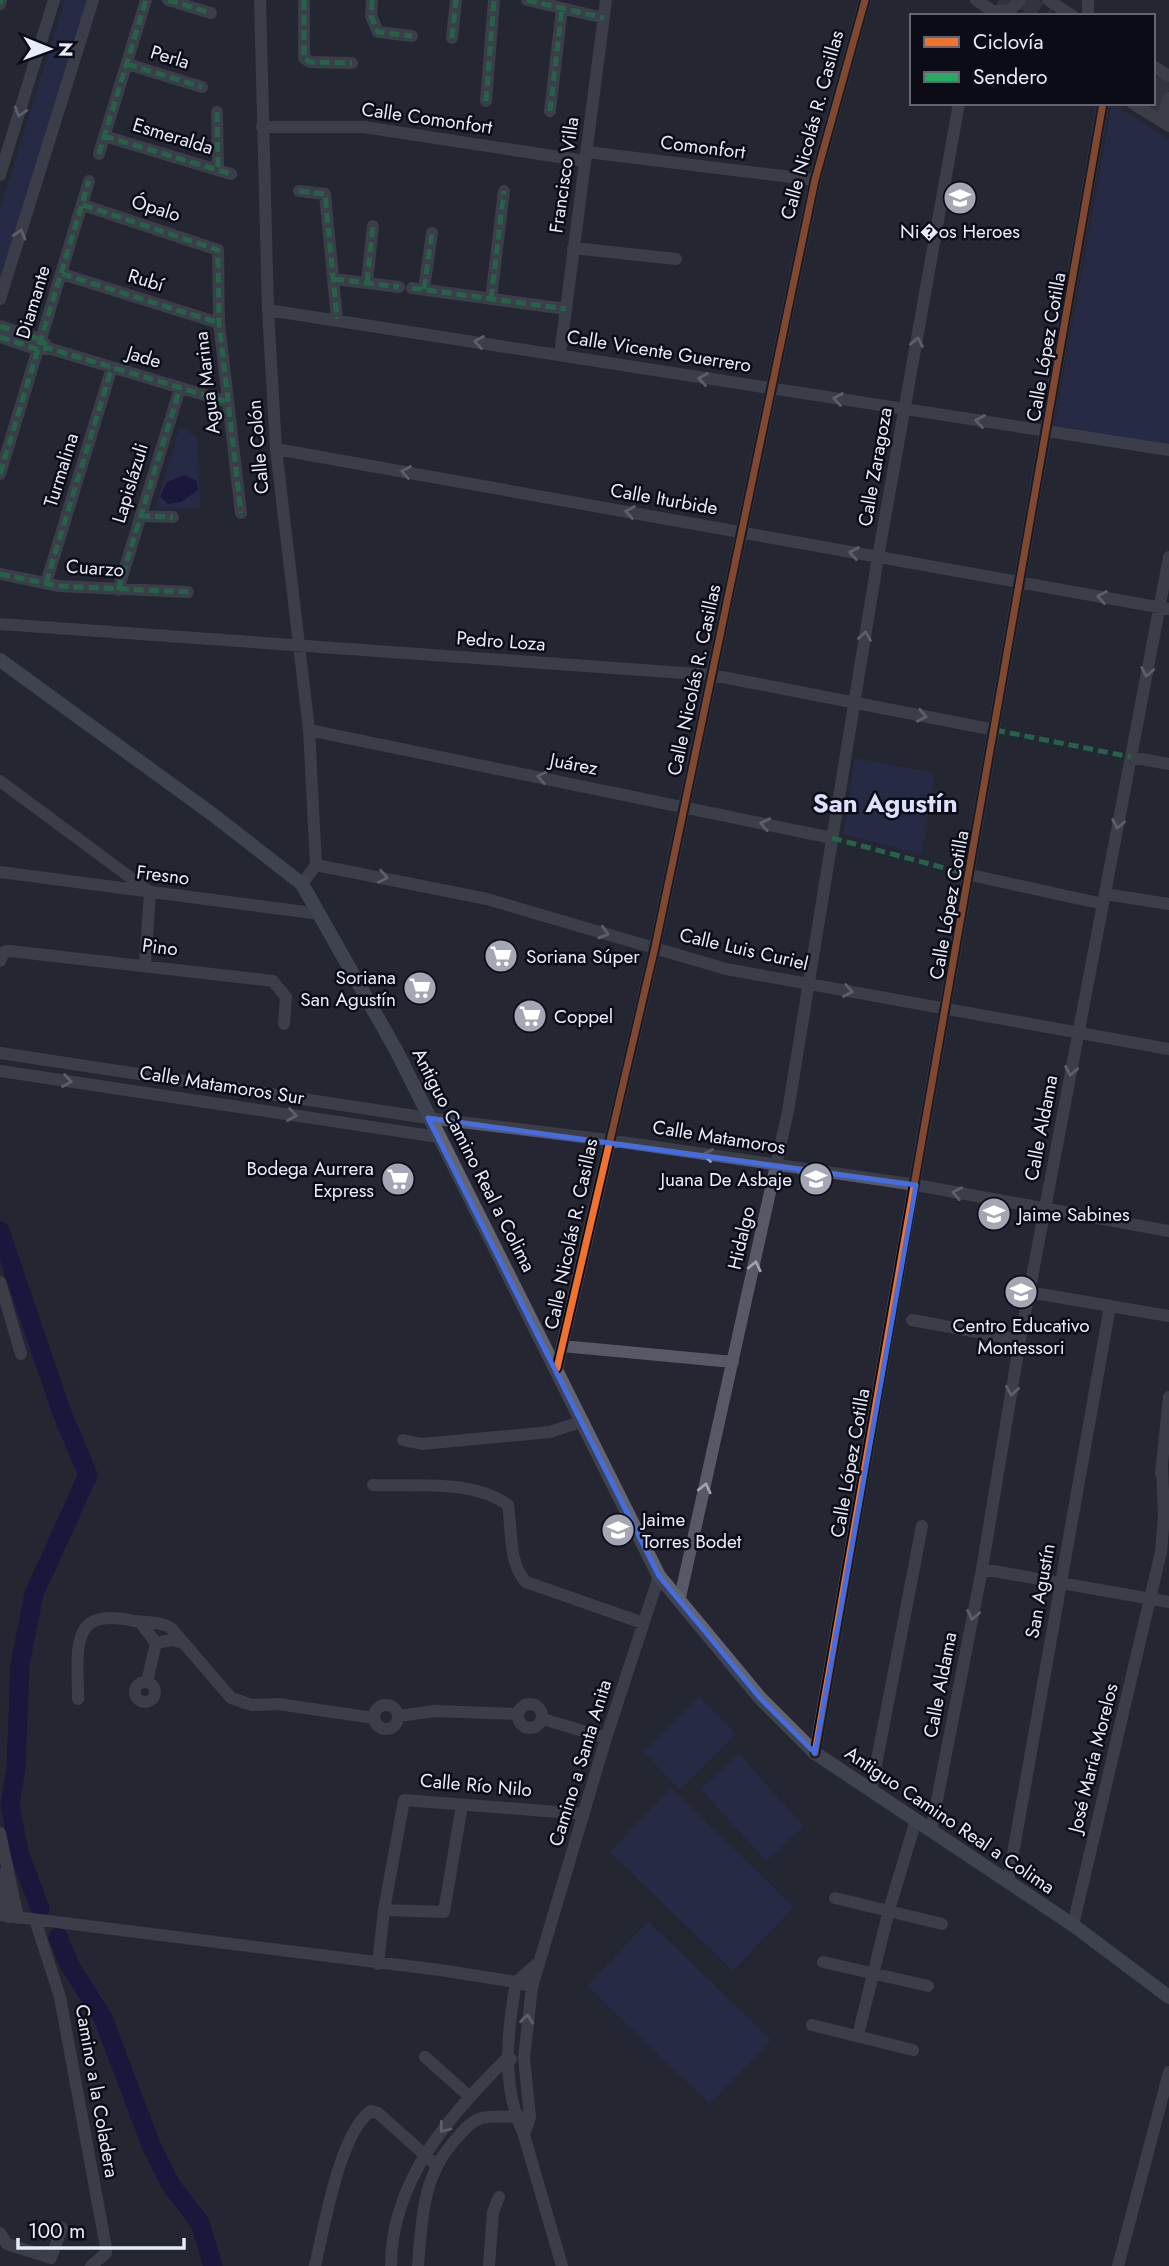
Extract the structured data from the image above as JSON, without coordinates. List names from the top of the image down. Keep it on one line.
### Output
{"streets":{"main road":["Antiguo Camino Real a Colima"],"street":["Perla","Calle Comonfort","Calle Nicolás R. Casillas","Esmeralda","Comonfort","Francisco Villa","Ópalo","Rubí","Diamante","Calle López Cotilla","Calle Vicente Guerrero","Jade","Agua Marina","Calle Colón","Calle Zaragoza","Turmalina","Lapislázuli","Calle Iturbide","Cuarzo","Pedro Loza","Juárez","Fresno","Pino","Calle Luis Curiel","Calle Matamoros Sur","Calle Aldama","Calle Matamoros","Hidalgo","San Agustín","José María Morelos","Camino a Santa Anita","Calle Río Nilo","Camino a la Coladera"]},"crossings":[["Calle Comonfort","Comonfort"],["Calle Comonfort","Francisco Villa"],["Calle Comonfort","Calle Colón"],["Calle Nicolás R. Casillas","Comonfort"],["Calle Nicolás R. Casillas","Calle Vicente Guerrero"],["Calle Nicolás R. Casillas","Calle Iturbide"],["Calle Nicolás R. Casillas","Pedro Loza"],["Calle Nicolás R. Casillas","Juárez"],["Calle Nicolás R. Casillas","Calle Luis Curiel"],["Calle Nicolás R. Casillas","Calle Matamoros"],["Calle Nicolás R. Casillas","Antiguo Camino Real a Colima"],["Comonfort","Francisco Villa"],["Francisco Villa","Calle Vicente Guerrero"],["Ópalo","Diamante"],["Ópalo","Agua Marina"],["Rubí","Diamante"],["Rubí","Agua Marina"],["Diamante","Jade"],["Calle López Cotilla","Calle Vicente Guerrero"],["Calle López Cotilla","Calle Iturbide"],["Calle López Cotilla","Pedro Loza"],["Calle López Cotilla","Calle Luis Curiel"],["Calle López Cotilla","Calle Matamoros"],["Calle López Cotilla","Antiguo Camino Real a Colima"],["Calle Vicente Guerrero","Calle Colón"],["Calle Vicente Guerrero","Calle Zaragoza"],["Jade","Agua Marina"],["Jade","Turmalina"],["Jade","Lapislázuli"],["Calle Colón","Calle Iturbide"],["Calle Colón","Pedro Loza"],["Calle Colón","Juárez"],["Calle Colón","Calle Luis Curiel"],["Calle Zaragoza","Calle Iturbide"],["Calle Zaragoza","Pedro Loza"],["Calle Zaragoza","Juárez"],["Calle Zaragoza","Hidalgo"],["Turmalina","Cuarzo"],["Lapislázuli","Cuarzo"],["Calle Iturbide","Calle Aldama"],["Juárez","Hidalgo"],["Fresno","Antiguo Camino Real a Colima"],["Calle Luis Curiel","Calle Aldama"],["Calle Luis Curiel","Hidalgo"],["Calle Matamoros Sur","Calle Matamoros"],["Calle Matamoros Sur","Antiguo Camino Real a Colima"],["Calle Aldama","Calle Matamoros"],["Calle Aldama","Antiguo Camino Real a Colima"],["Calle Matamoros","Antiguo Camino Real a Colima"],["Calle Matamoros","Hidalgo"],["Antiguo Camino Real a Colima","Hidalgo"],["Antiguo Camino Real a Colima","San Agustín"],["Antiguo Camino Real a Colima","José María Morelos"],["Antiguo Camino Real a Colima","Camino a Santa Anita"],["Camino a Santa Anita","Calle Río Nilo"]],"one_way":["Calle Vicente Guerrero","Calle Zaragoza","Calle Iturbide","Juárez","Calle Luis Curiel","Calle Aldama","Calle Matamoros","Hidalgo"],"districts":["San Agustín"],"places":{"school or university":["Ni�os Heroes","Juana De Asbaje","Jaime Sabines","Centro Educativo Montessori","Jaime Torres Bodet"],"supermarket":["Soriana Súper","Soriana San Agustín","Coppel","Bodega Aurrera Express"]},"legend":["Ciclovía","Sendero"],"scale_bar":"100 m","north":"right"}
